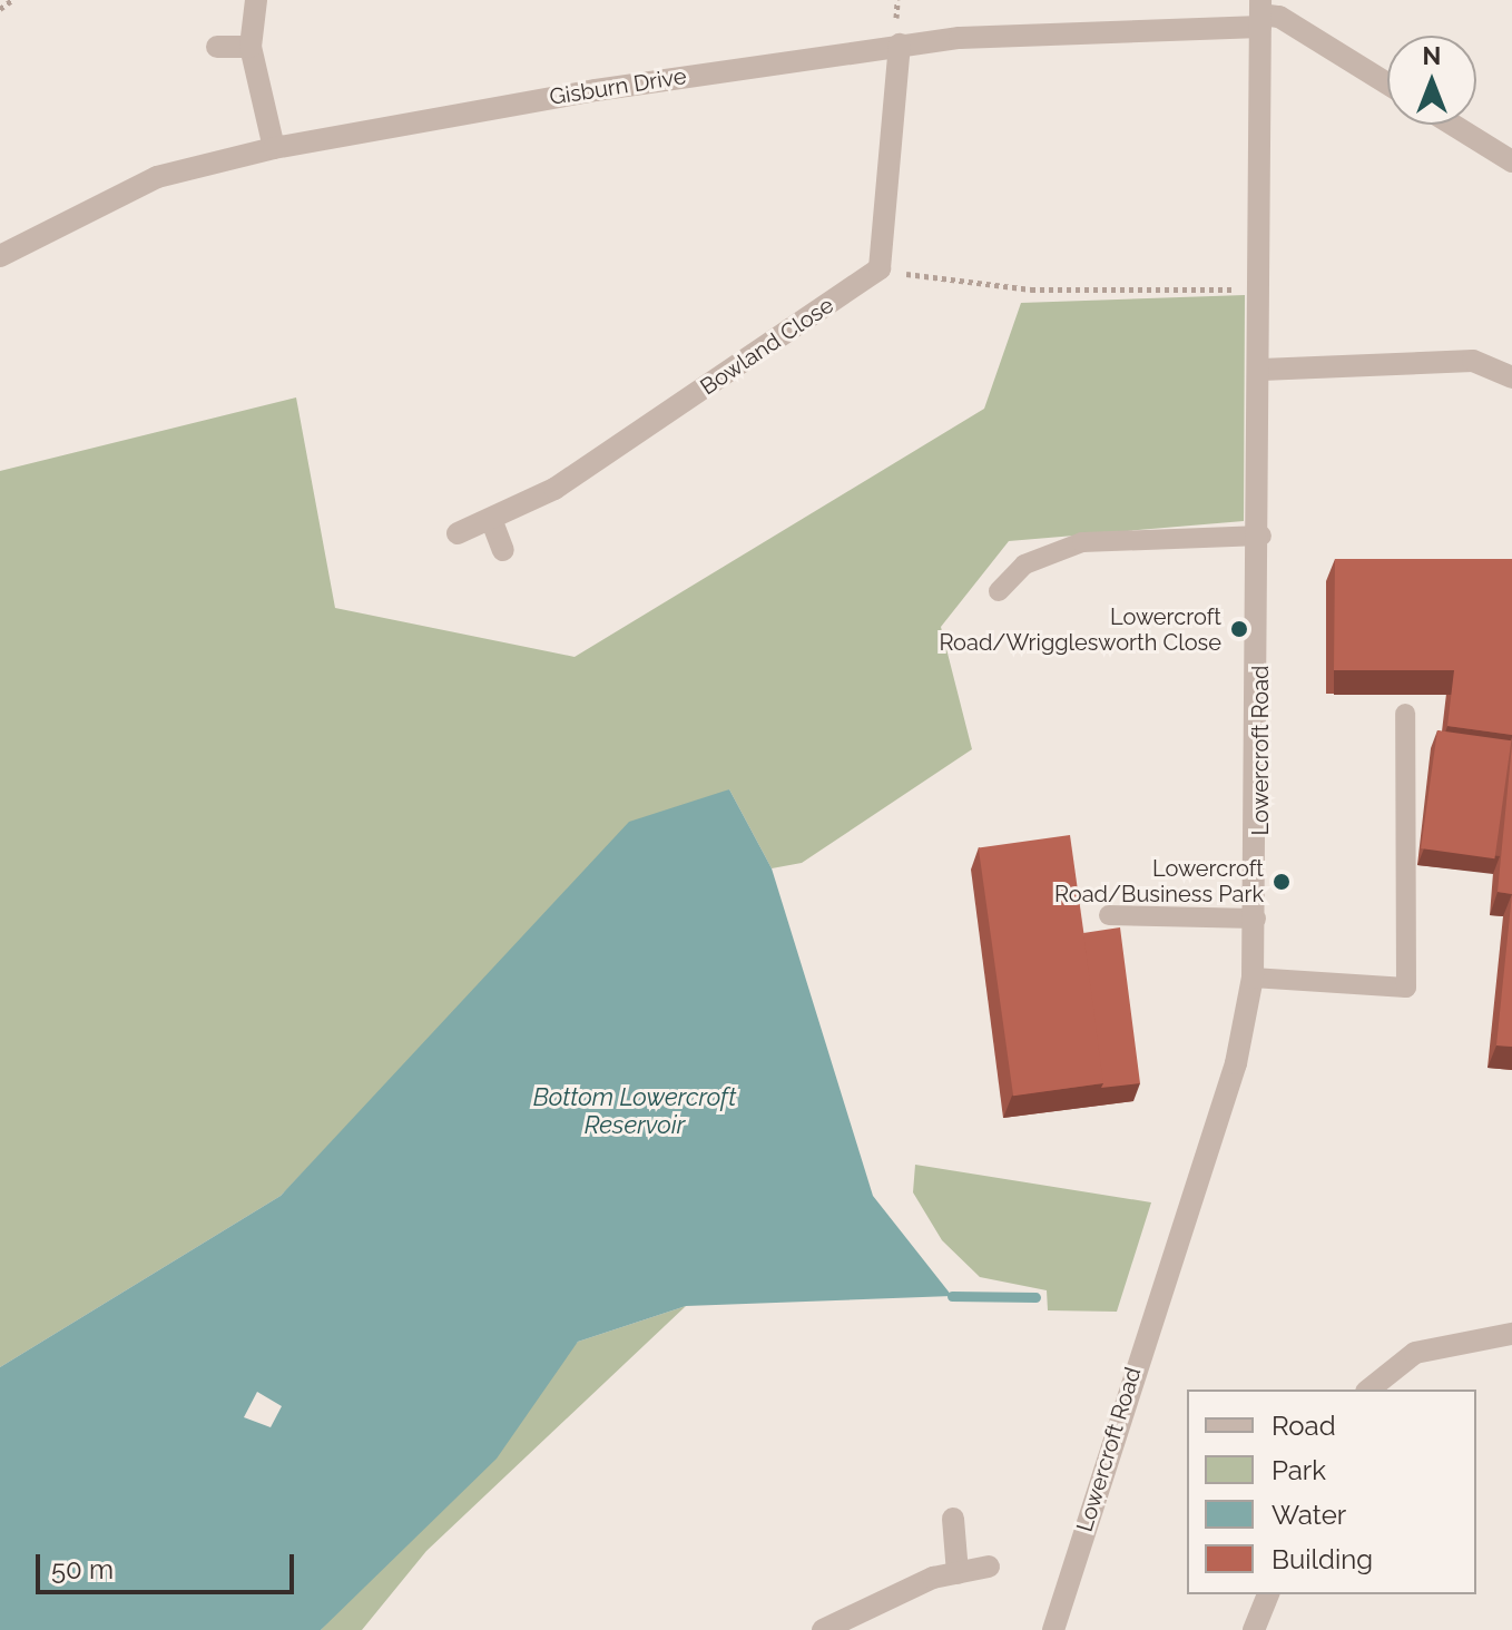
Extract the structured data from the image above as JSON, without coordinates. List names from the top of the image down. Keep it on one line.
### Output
{"streets":{"street":["Gisburn Drive","Bowland Close","Lowercroft Road"]},"crossings":[["Gisburn Drive","Lowercroft Road"]],"water":["Bottom Lowercroft Reservoir"],"places":["Lowercroft Road/Wrigglesworth Close","Lowercroft Road/Business Park"],"legend":["Road","Park","Water","Building"],"scale_bar":"50 m","north":"top"}
